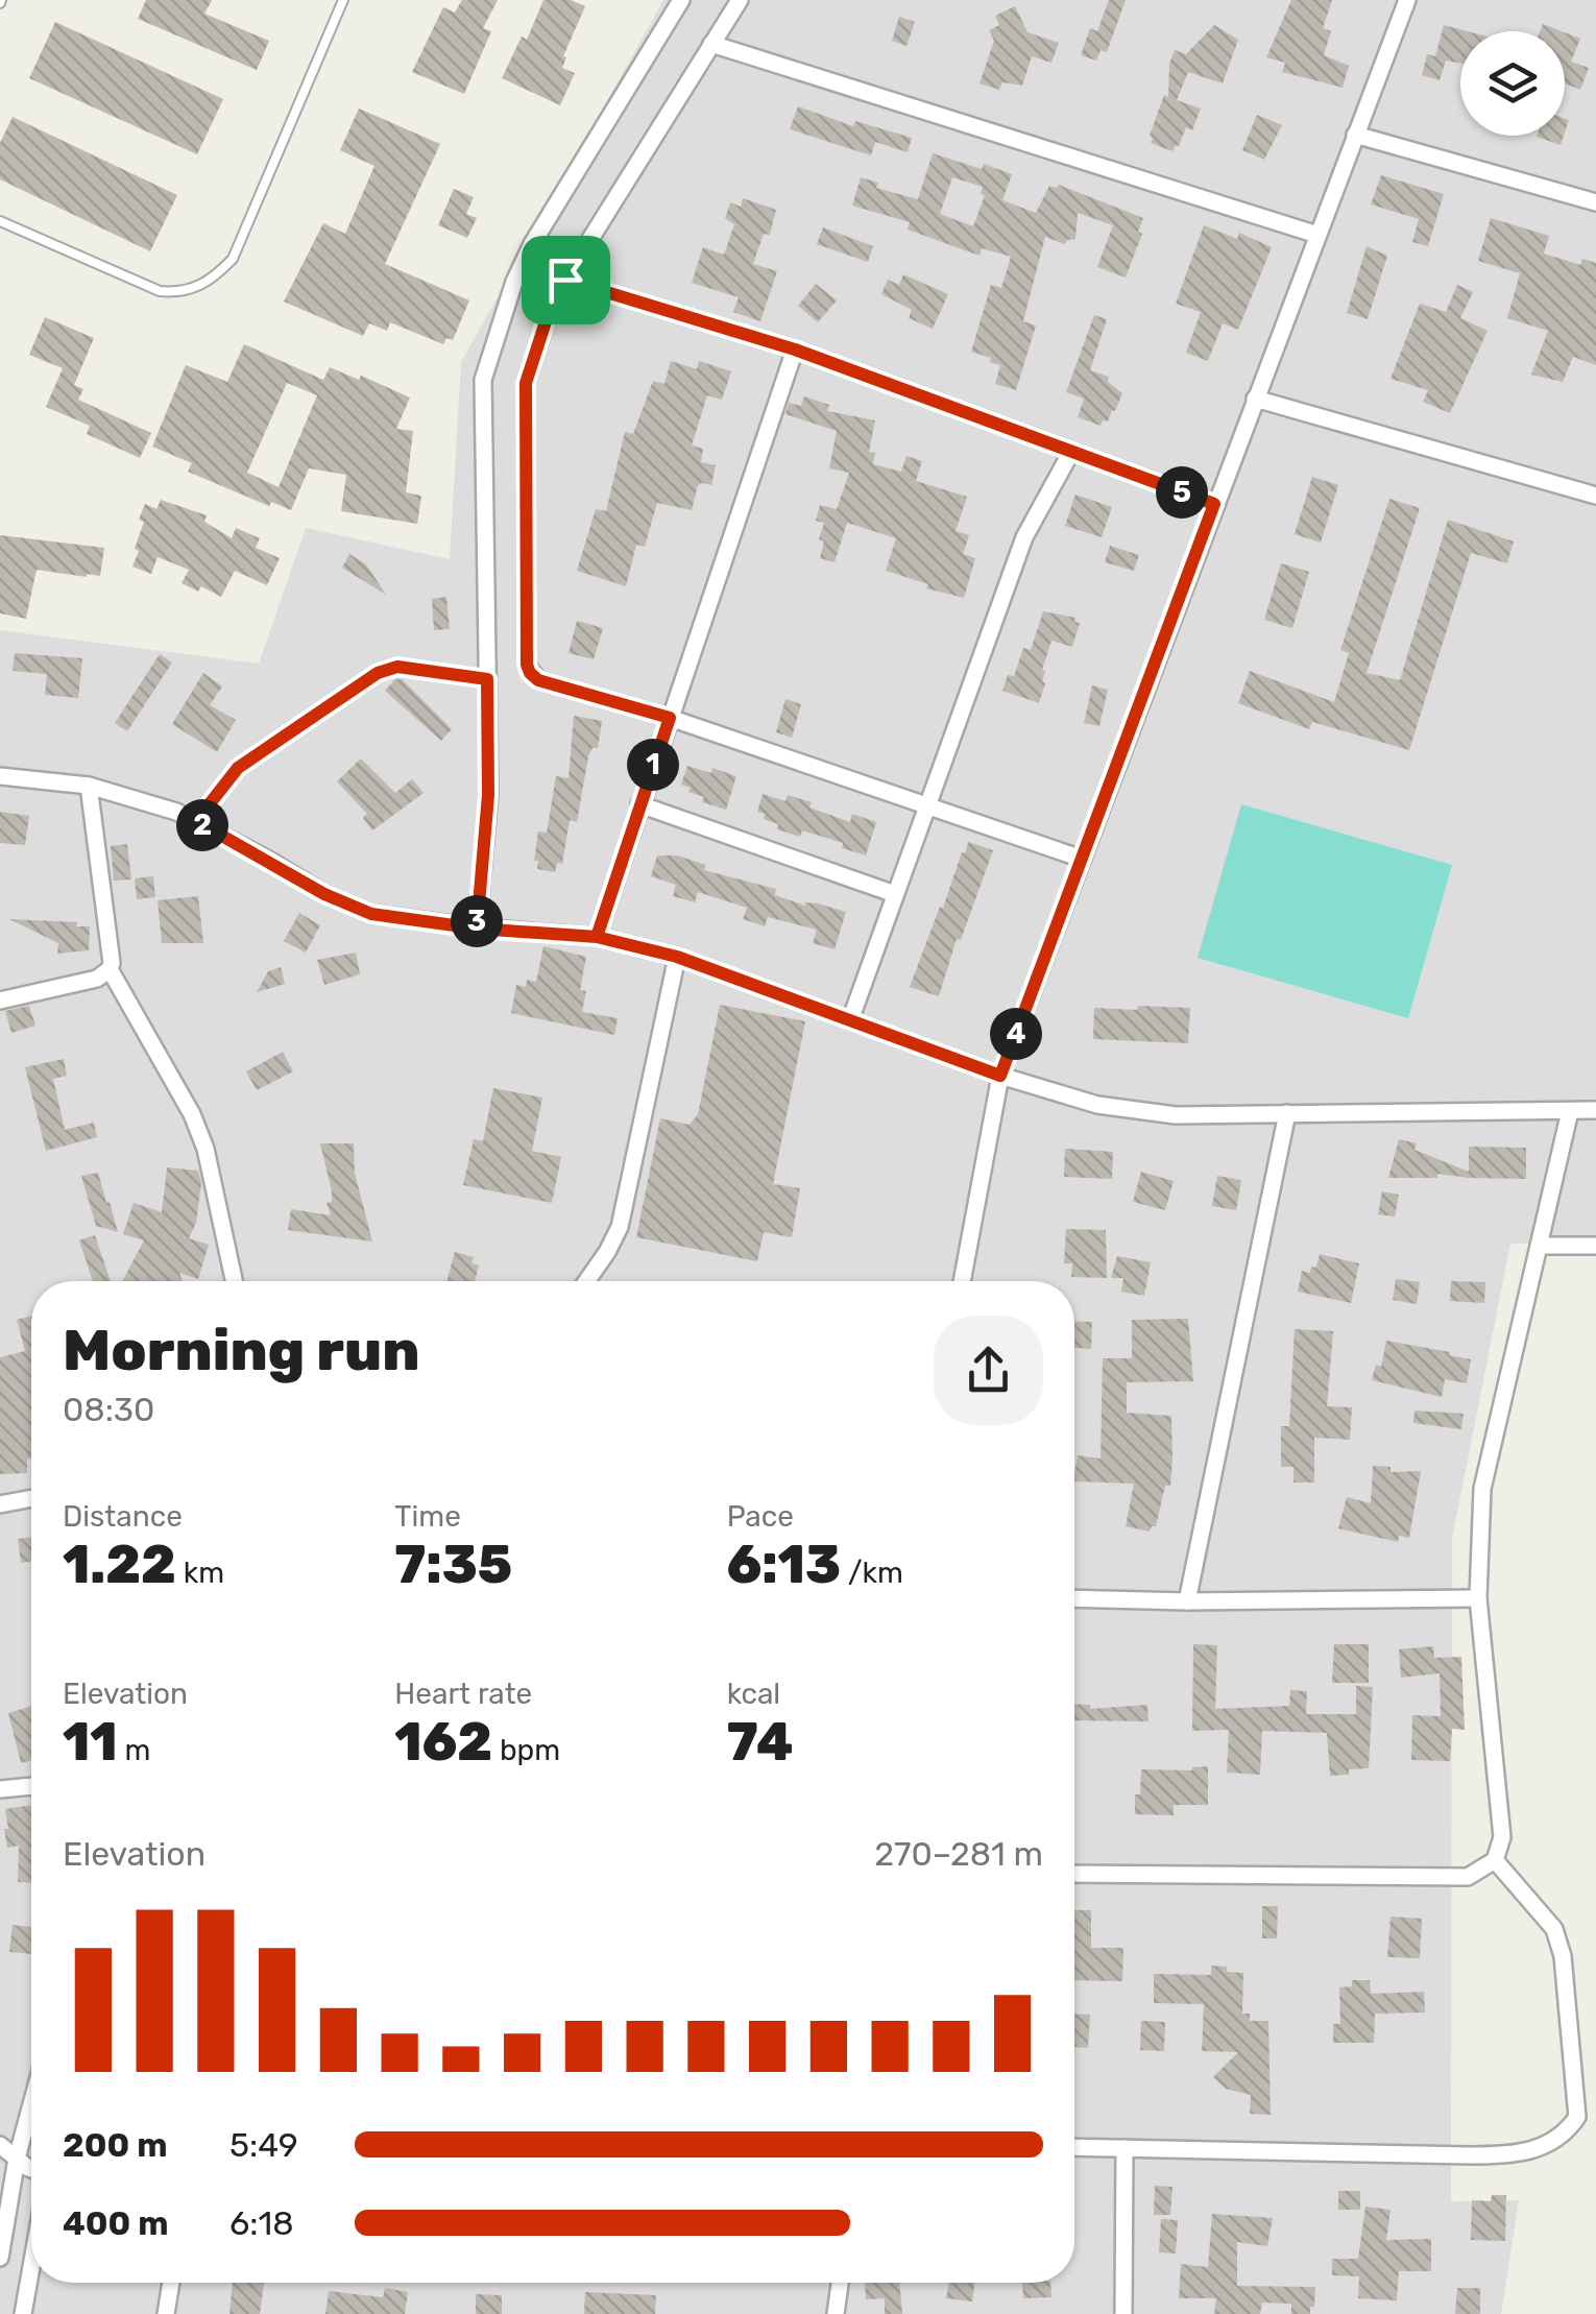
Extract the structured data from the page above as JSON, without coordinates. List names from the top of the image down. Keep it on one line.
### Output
{"page":{"pins":["5","1","2","3","4"],"heading":["Morning run","08:30"],"stats":[["Distance","1.22 km"],["Time","7:35"],["Pace","6:13 /km"],["Elevation","11 m"],["Heart rate","162 bpm"],["kcal","74"]],"chart":["Elevation","270–281 m"],"list":[{"name":"200 m","note":"5:49"},{"name":"400 m","note":"6:18"}]}}
